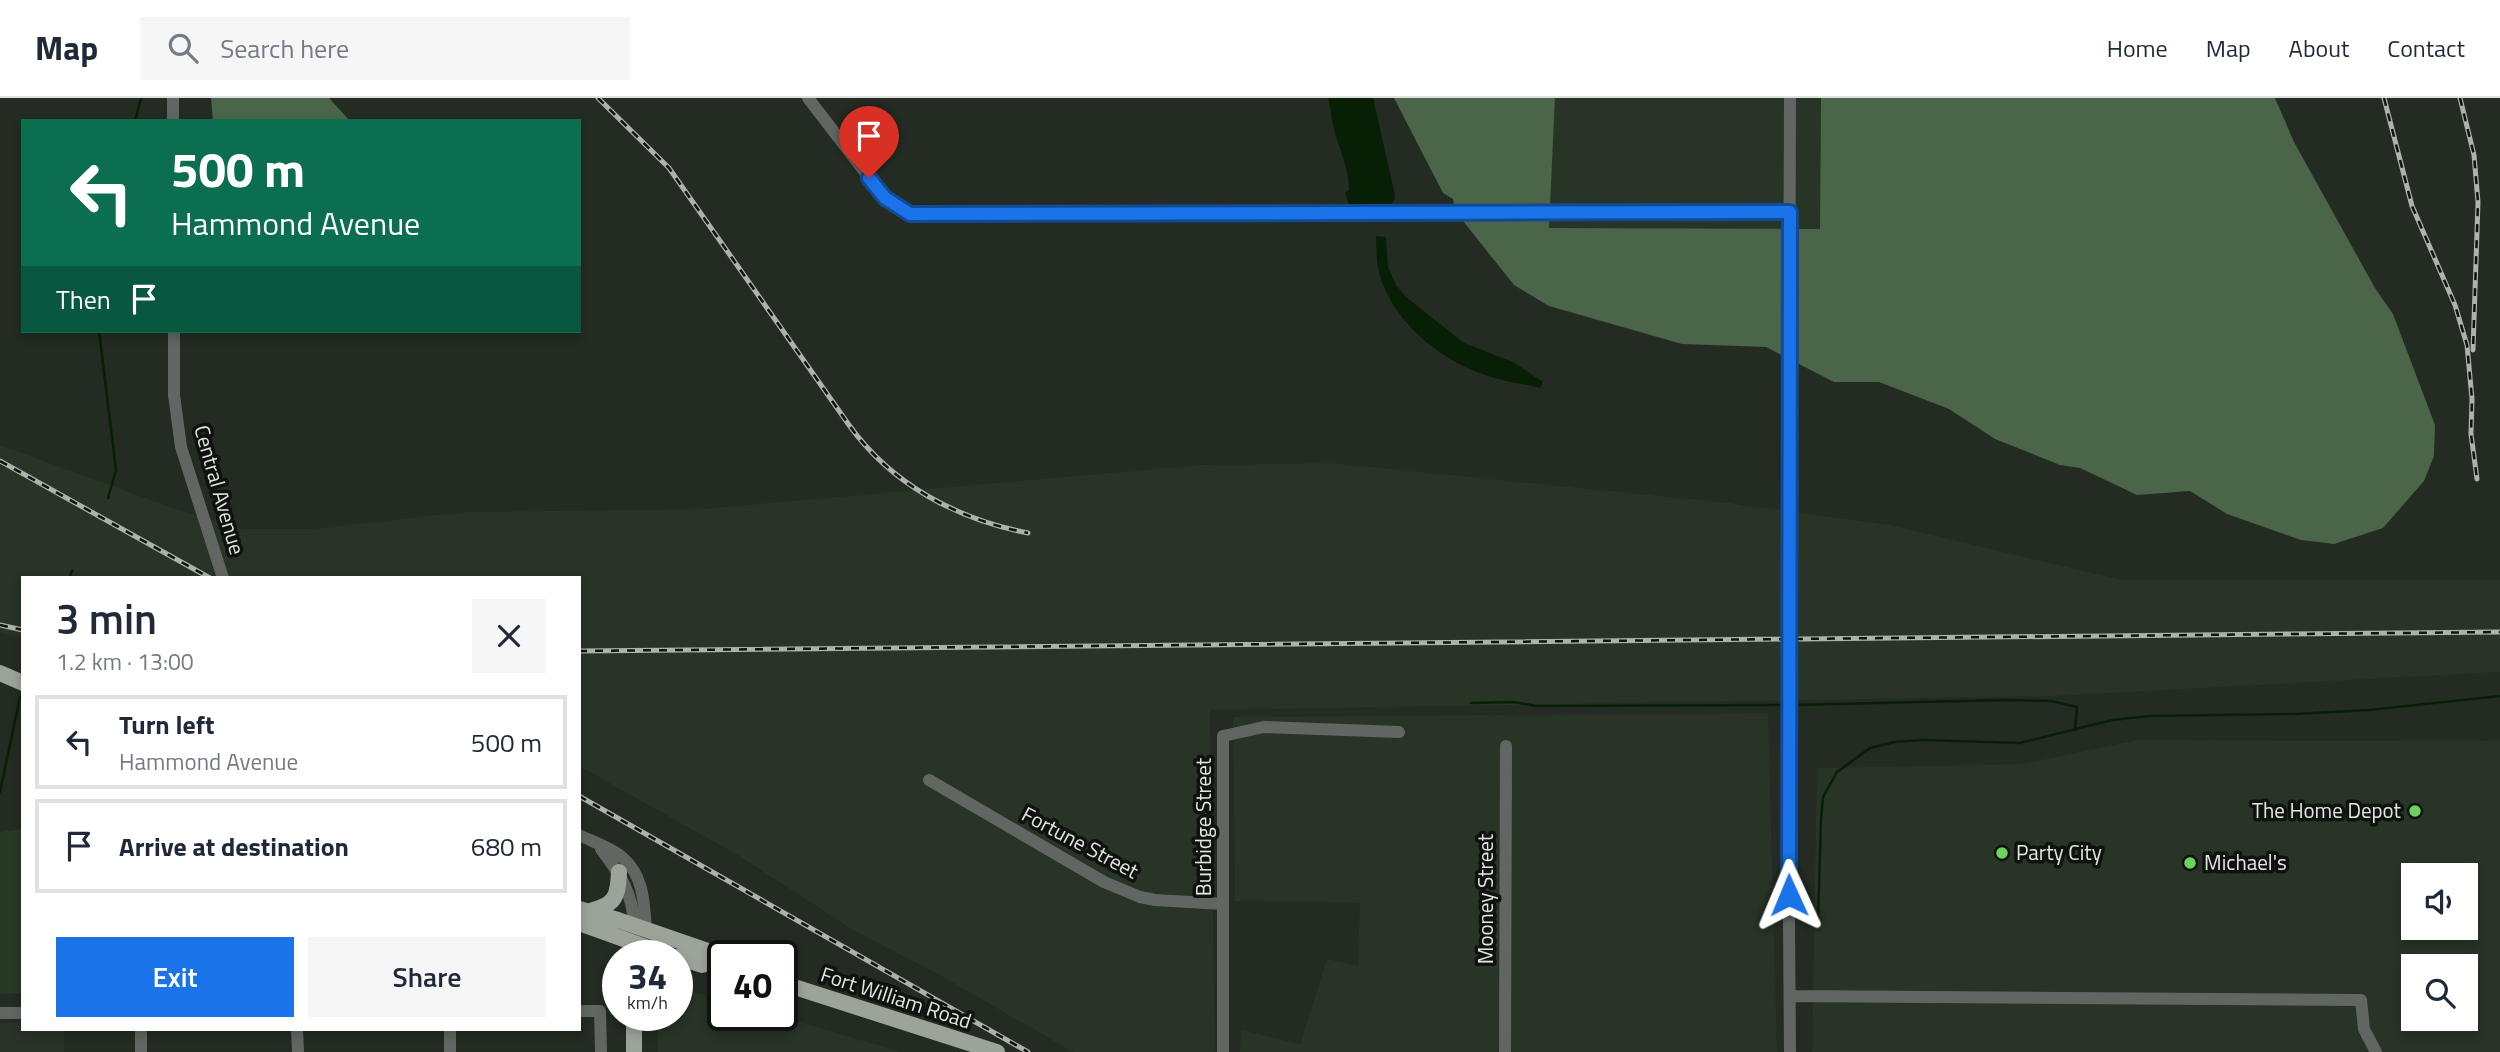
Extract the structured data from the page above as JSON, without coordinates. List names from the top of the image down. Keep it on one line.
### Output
{"streets":{"main road":["Fort William Road"],"street":["Central Avenue","Burbidge Street","Fortune Street","Mooney Street"]},"crossings":[["Burbidge Street","Fortune Street"]],"places":["The Home Depot","Party City","Michael's"],"page":{"header":"Map","search":"Search here","nav":["Home","Map","About","Contact"],"turn":["500 m","Hammond Avenue"],"then":"Then","heading":["3 min","1.2 km · 13:00"],"list":[{"name":"Turn left","note":"Hammond Avenue","value":"500 m"},{"name":"Arrive at destination","value":"680 m"}],"buttons":["Exit","Share"],"speed":"34 km/h","limit":"40"}}
